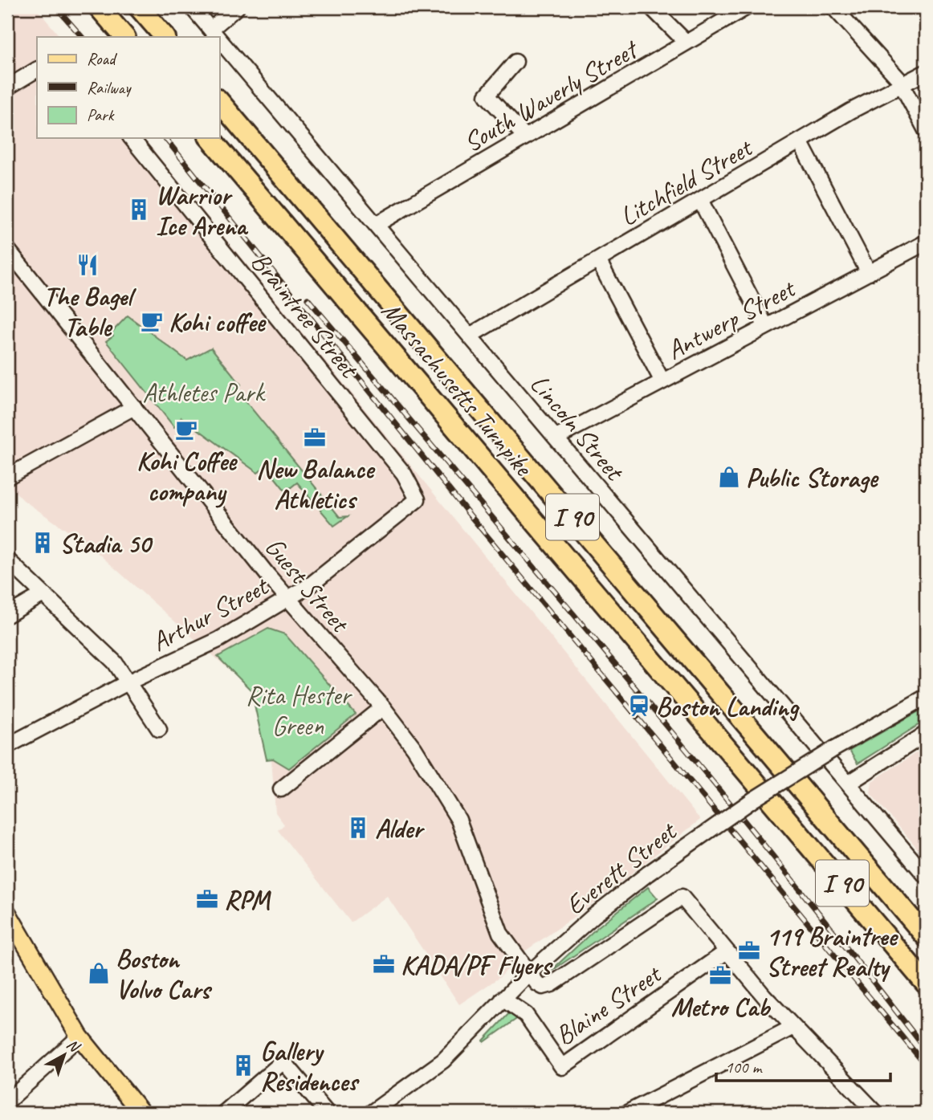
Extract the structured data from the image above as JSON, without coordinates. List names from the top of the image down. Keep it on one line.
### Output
{"streets":{"highway":["Massachusetts Turnpike","I 90"],"street":["South Waverly Street","Litchfield Street","Braintree Street","Antwerp Street","Lincoln Street","Guest Street","Arthur Street","Everett Street","Blaine Street"]},"crossings":[["South Waverly Street","Lincoln Street"],["Litchfield Street","Lincoln Street"],["Braintree Street","Arthur Street"],["Antwerp Street","Lincoln Street"],["Guest Street","Arthur Street"],["Guest Street","Everett Street"],["Everett Street","Blaine Street"]],"parks":["Athletes Park","Rita Hester Green"],"places":{"building":["Warrior Ice Arena","Stadia 50","Alder","Gallery Residences"],"restaurant":["The Bagel Table"],"cafe":["Kohi coffee","Kohi Coffee company"],"office":["New Balance Athletics","RPM","119 Braintree Street Realty","KADA/PF Flyers","Metro Cab"],"shop":["Public Storage","Boston Volvo Cars"],"station":["Boston Landing"]},"legend":["Road","Railway","Park"],"scale_bar":"100 m","north":"top right"}
